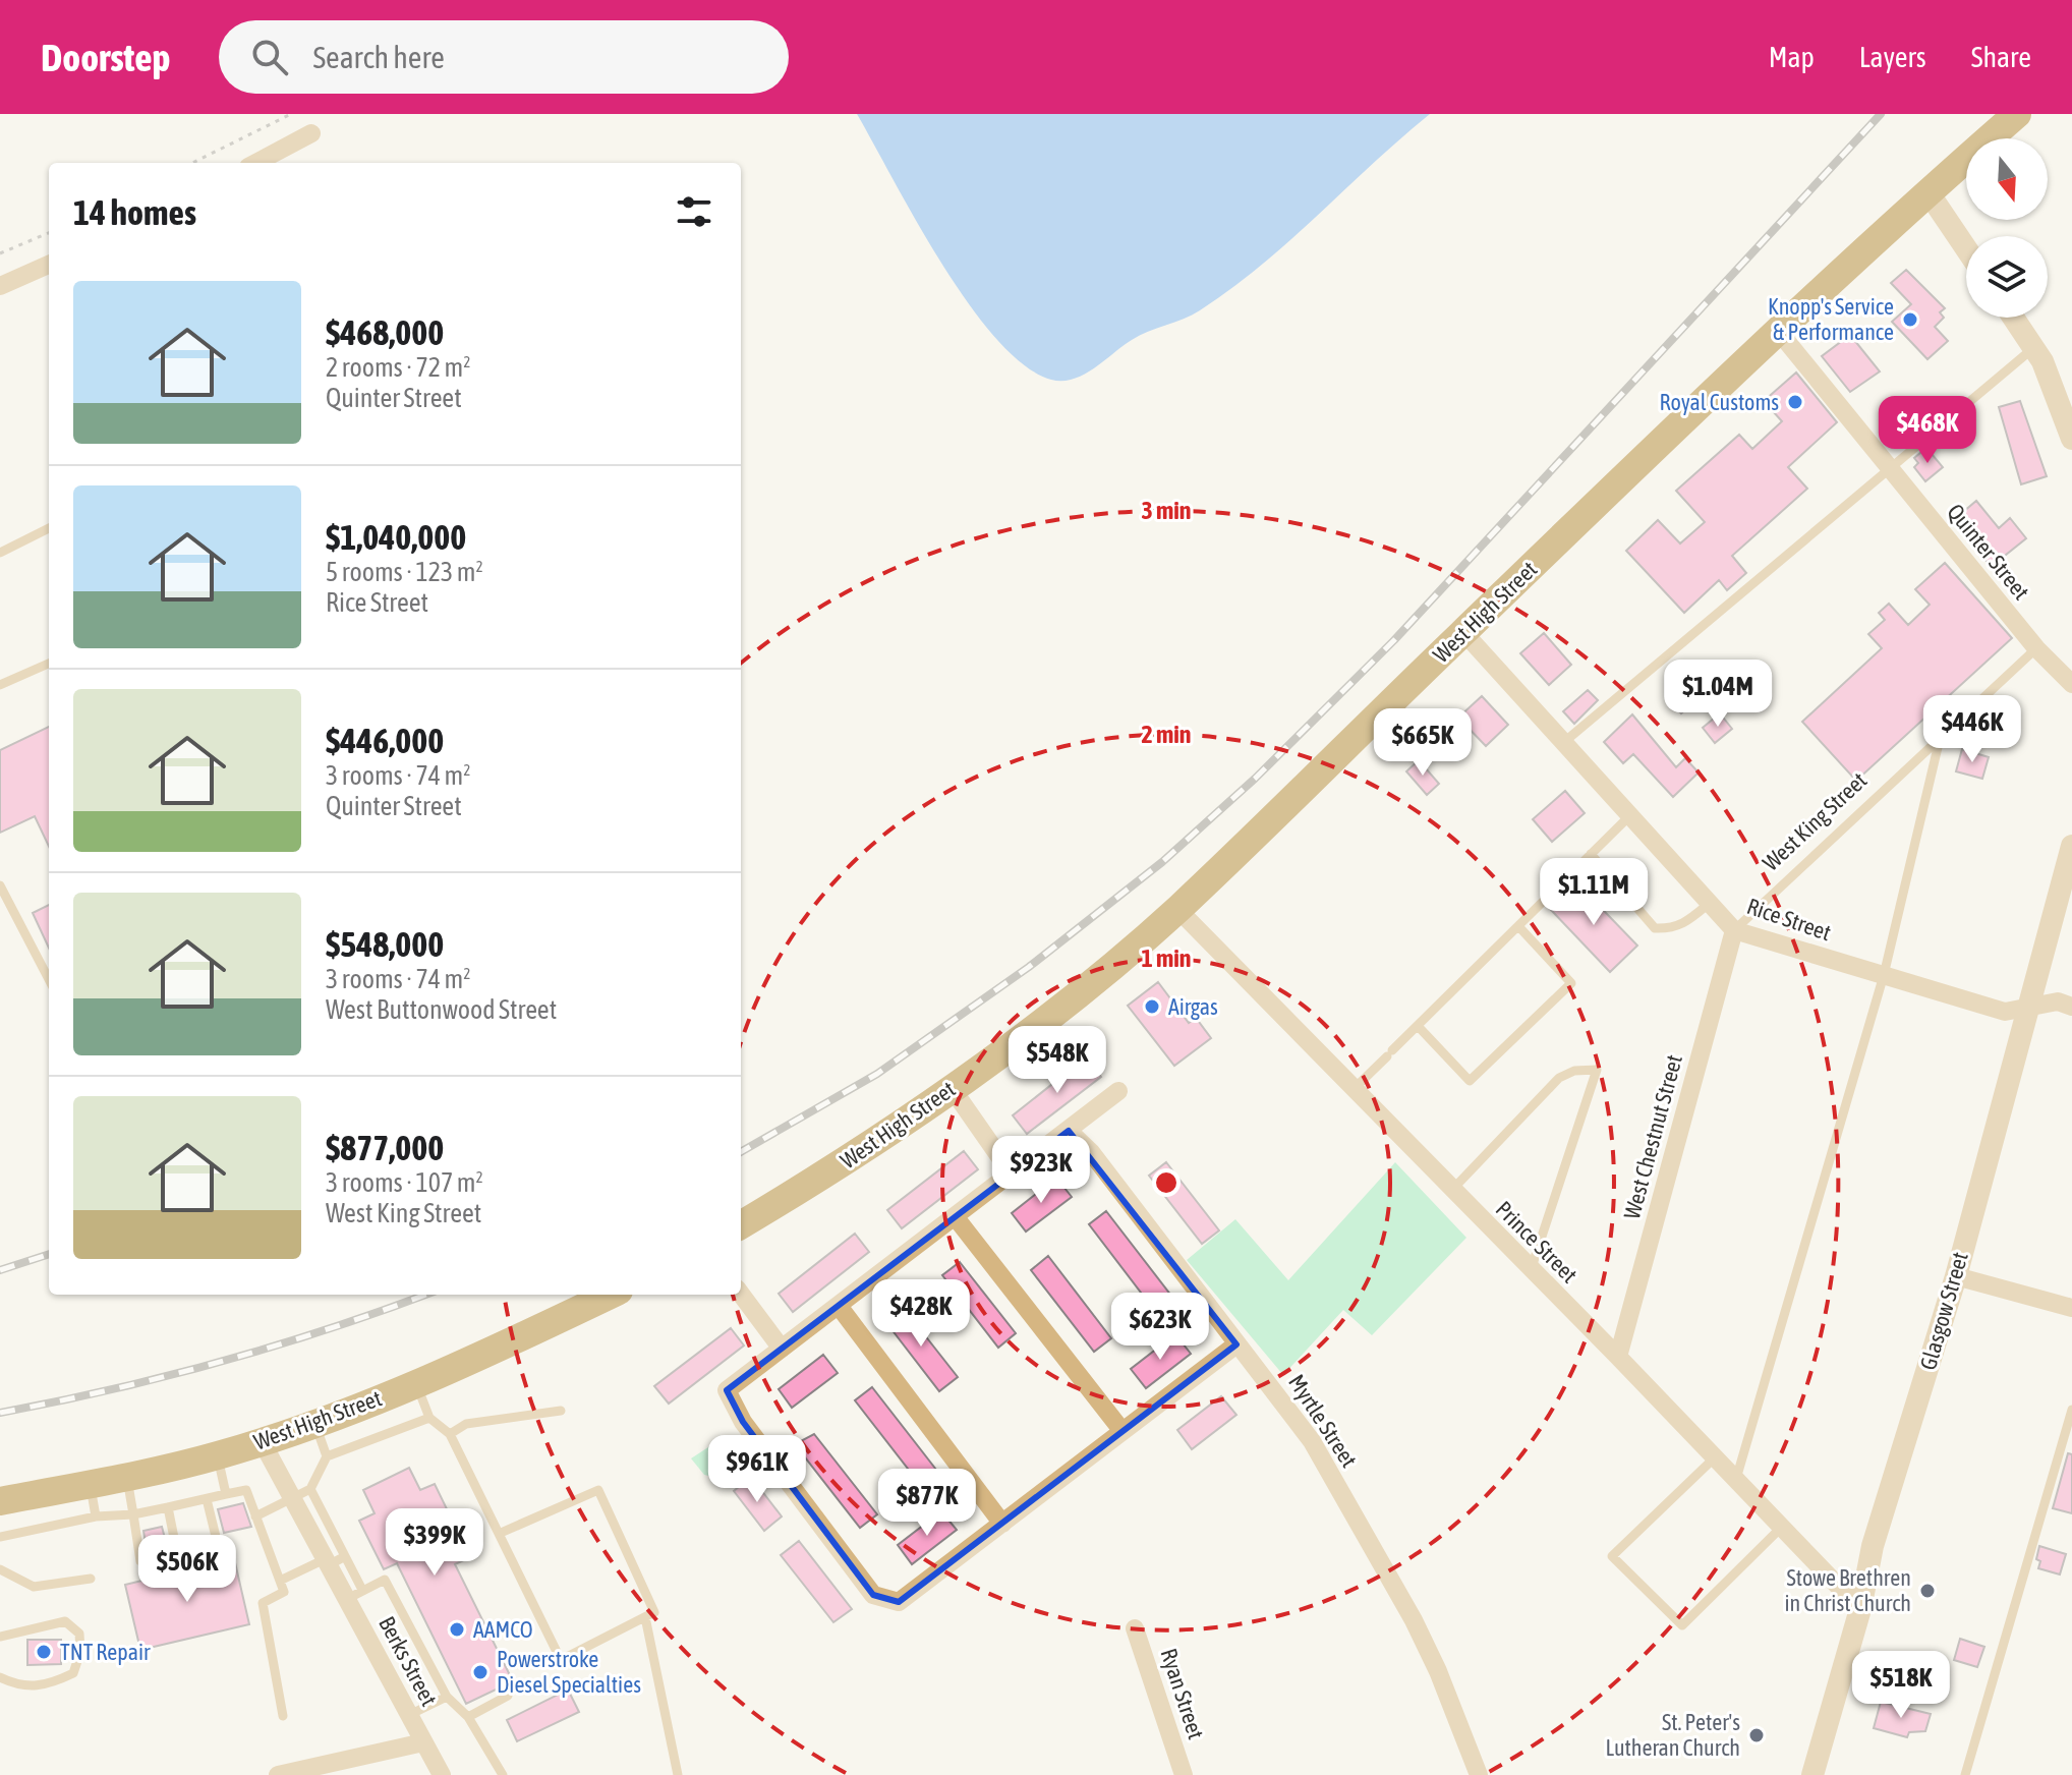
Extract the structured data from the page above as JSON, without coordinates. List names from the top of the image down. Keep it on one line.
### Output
{"streets":{"main road":["West High Street"],"street":["Quinter Street","Rice Street","West Chestnut Street","Prince Street","Glasgow Street","Myrtle Street","Berks Street","Ryan Street"],"lane":["West King Street"]},"crossings":[["Quinter Street","West High Street"],["Quinter Street","West King Street"],["West High Street","Rice Street"],["West High Street","Prince Street"],["West High Street","Berks Street"],["West King Street","Rice Street"],["West King Street","West Chestnut Street"],["Rice Street","West Chestnut Street"],["Rice Street","Glasgow Street"],["West Chestnut Street","Prince Street"],["Prince Street","Glasgow Street"]],"places":["Knopp's Service & Performance","Royal Customs","Airgas","Stowe Brethren in Christ Church","AAMCO","TNT Repair","Powerstroke Diesel Specialties","St. Peter's Lutheran Church"],"north":"bottom","page":{"header":"Doorstep","search":"Search here","nav":["Map","Layers","Share"],"heading":"14 homes","list":[{"name":"$468,000","note":"2 rooms · 72 m² · Quinter Street"},{"name":"$1,040,000","note":"5 rooms · 123 m² · Rice Street"},{"name":"$446,000","note":"3 rooms · 74 m² · Quinter Street"},{"name":"$548,000","note":"3 rooms · 74 m² · West Buttonwood Street"},{"name":"$877,000","note":"3 rooms · 107 m² · West King Street"}],"price":["$468K","$1.04M","$446K","$665K","$1.11M","$548K","$923K","$428K","$623K","$961K","$877K","$399K","$506K","$518K"]},"rings":["3 min","2 min","1 min"]}
